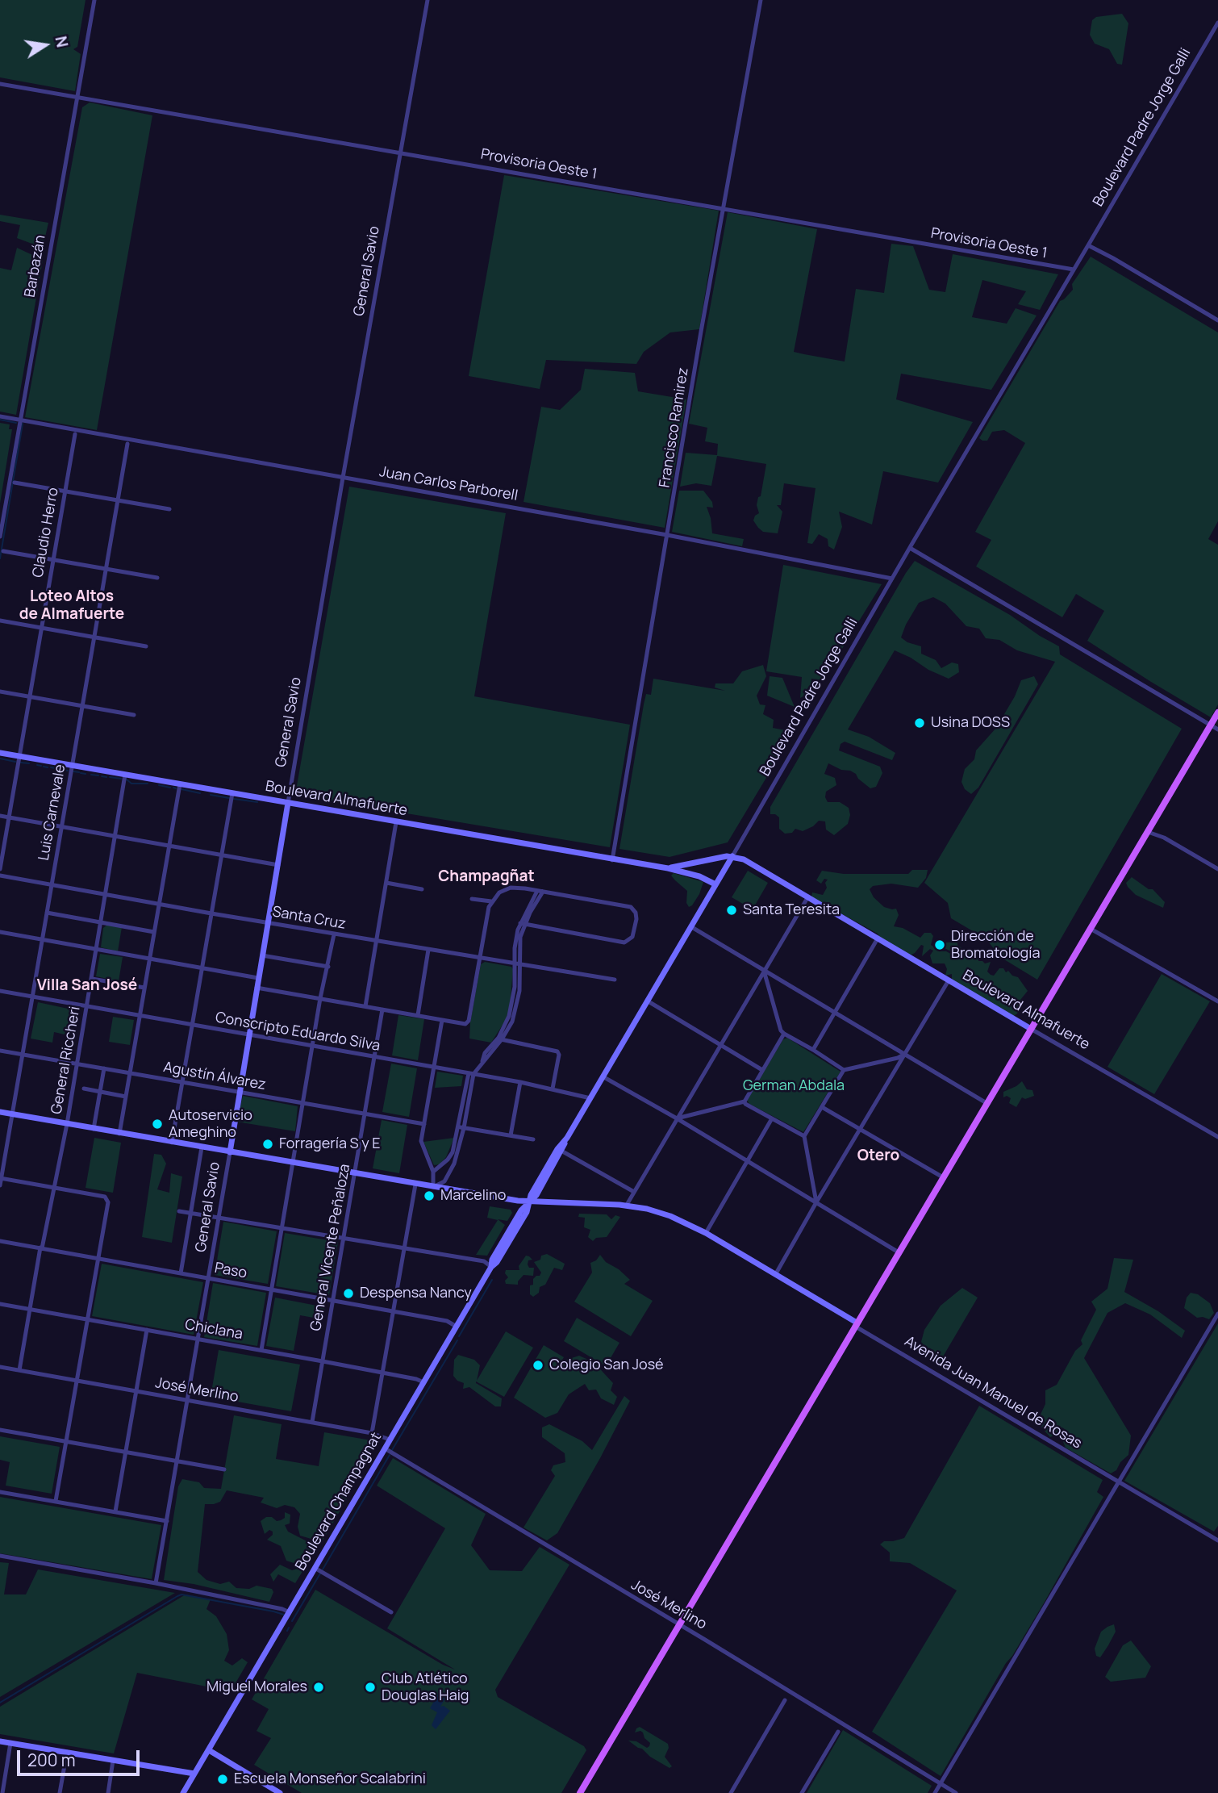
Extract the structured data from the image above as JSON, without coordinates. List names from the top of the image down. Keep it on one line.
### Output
{"streets":{"main road":["Boulevard Padre Jorge Galli","General Savio","Boulevard Almafuerte","Avenida Juan Manuel de Rosas","Boulevard Champagnat"],"street":["Provisoria Oeste 1","Barbazán","Francisco Ramirez","Juan Carlos Parborell","Claudio Herro","Luis Carnevale","Santa Cruz","Conscripto Eduardo Silva","General Riccheri","Agustín Álvarez","General Vicente Peñaloza","Paso","Chiclana","José Merlino"]},"crossings":[["Boulevard Padre Jorge Galli","Provisoria Oeste 1"],["Boulevard Padre Jorge Galli","Juan Carlos Parborell"],["Boulevard Padre Jorge Galli","Boulevard Almafuerte"],["Boulevard Padre Jorge Galli","Conscripto Eduardo Silva"],["Boulevard Padre Jorge Galli","Avenida Juan Manuel de Rosas"],["Boulevard Padre Jorge Galli","Boulevard Champagnat"],["Provisoria Oeste 1","Barbazán"],["Provisoria Oeste 1","General Savio"],["Provisoria Oeste 1","Francisco Ramirez"],["Barbazán","Juan Carlos Parborell"],["General Savio","Juan Carlos Parborell"],["General Savio","Boulevard Almafuerte"],["General Savio","Santa Cruz"],["General Savio","Conscripto Eduardo Silva"],["General Savio","Agustín Álvarez"],["General Savio","Paso"],["General Savio","Chiclana"],["General Savio","José Merlino"],["General Savio","Avenida Juan Manuel de Rosas"],["Francisco Ramirez","Juan Carlos Parborell"],["Francisco Ramirez","Boulevard Almafuerte"],["Claudio Herro","Boulevard Almafuerte"],["Boulevard Almafuerte","Luis Carnevale"],["Boulevard Almafuerte","General Riccheri"],["Luis Carnevale","Santa Cruz"],["Luis Carnevale","Conscripto Eduardo Silva"],["Luis Carnevale","Agustín Álvarez"],["Luis Carnevale","Avenida Juan Manuel de Rosas"],["Santa Cruz","General Riccheri"],["Conscripto Eduardo Silva","General Riccheri"],["Conscripto Eduardo Silva","General Vicente Peñaloza"],["General Riccheri","Agustín Álvarez"],["General Riccheri","Paso"],["General Riccheri","Chiclana"],["General Riccheri","José Merlino"],["General Riccheri","Avenida Juan Manuel de Rosas"],["Agustín Álvarez","General Vicente Peñaloza"],["General Vicente Peñaloza","Paso"],["General Vicente Peñaloza","Chiclana"],["General Vicente Peñaloza","José Merlino"],["General Vicente Peñaloza","Avenida Juan Manuel de Rosas"],["Paso","Boulevard Champagnat"],["Chiclana","Boulevard Champagnat"],["José Merlino","Boulevard Champagnat"],["Avenida Juan Manuel de Rosas","Boulevard Champagnat"]],"districts":["Loteo Altos de Almafuerte","Champagñat","Villa San José","Otero"],"parks":["German Abdala"],"places":["Usina DOSS","Santa Teresita","Dirección de Bromatología","Autoservicio Ameghino","Forragería S y E","Marcelino","Despensa Nancy","Colegio San José","Miguel Morales","Club Atlético Douglas Haig","Escuela Monseñor Scalabrini"],"scale_bar":"200 m","north":"right"}
